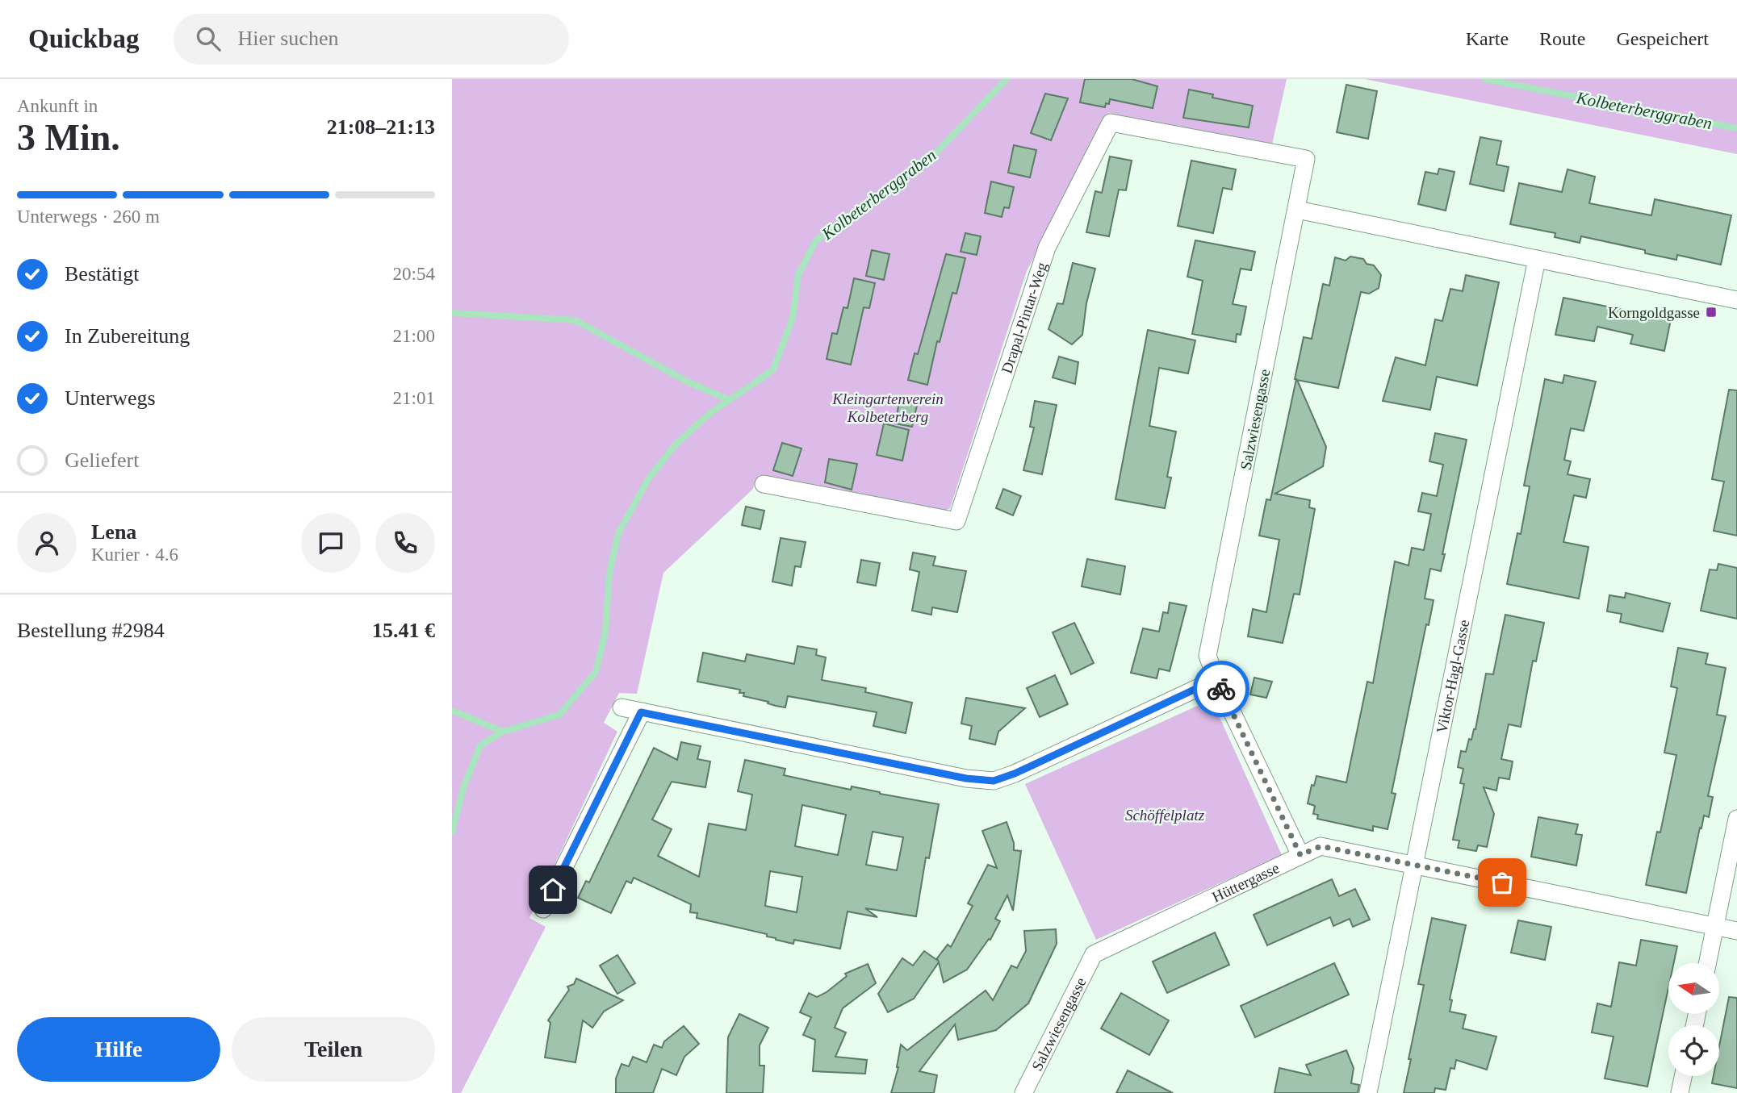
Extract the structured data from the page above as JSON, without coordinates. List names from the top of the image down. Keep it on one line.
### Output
{"streets":{"street":["Drapal-Pintar-Weg","Salzwiesengasse","Viktor-Hagl-Gasse","Hüttergasse"]},"crossings":[["Drapal-Pintar-Weg","Salzwiesengasse"],["Salzwiesengasse","Hüttergasse"],["Viktor-Hagl-Gasse","Hüttergasse"]],"water":["Kolbeterberggraben"],"parks":["Kleingartenverein Kolbeterberg","Schöffelplatz"],"places":{"transit":["Korngoldgasse"]},"north":"left","page":{"header":"Quickbag","search":"Hier suchen","nav":["Karte","Route","Gespeichert"],"heading":["3 Min.","Ankunft in","21:08–21:13"],"panel":["Lena","Kurier · 4.6","Bestellung #2984","15.41 €"],"bar":"Unterwegs · 260 m","list":[["Bestätigt","20:54"],["In Zubereitung","21:00"],["Unterwegs","21:01"],"Geliefert"],"buttons":["Hilfe","Teilen"]}}
